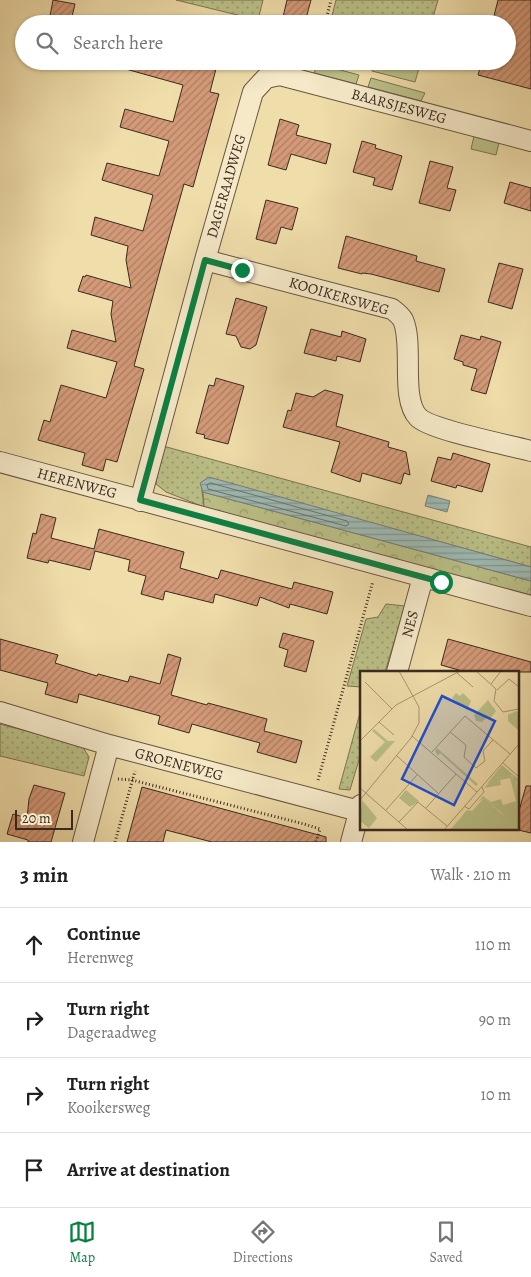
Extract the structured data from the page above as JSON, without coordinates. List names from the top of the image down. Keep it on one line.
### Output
{"streets":{"street":["BAARSJESWEG","DAGERAADWEG","KOOIKERSWEG","HERENWEG","NES","GROENEWEG"]},"crossings":[["BAARSJESWEG","DAGERAADWEG"],["DAGERAADWEG","KOOIKERSWEG"],["DAGERAADWEG","HERENWEG"],["HERENWEG","NES"]],"scale_bar":"20 m","page":{"search":"Search here","scale":"20 m","heading":["3 min","Walk · 210 m"],"list":[["Continue","Herenweg","110 m"],["Turn right","Dageraadweg","90 m"],["Turn right","Kooikersweg","10 m"],"Arrive at destination"],"nav":["Map","Directions","Saved"]}}
